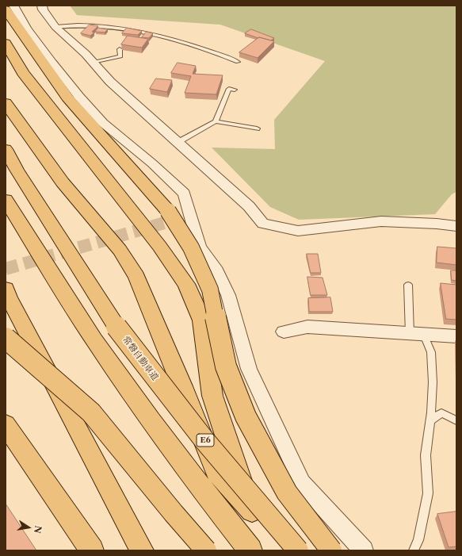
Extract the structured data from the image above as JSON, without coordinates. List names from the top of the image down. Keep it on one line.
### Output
{"streets":{"highway":["常磐自動車道","E6"]},"north":"right"}
